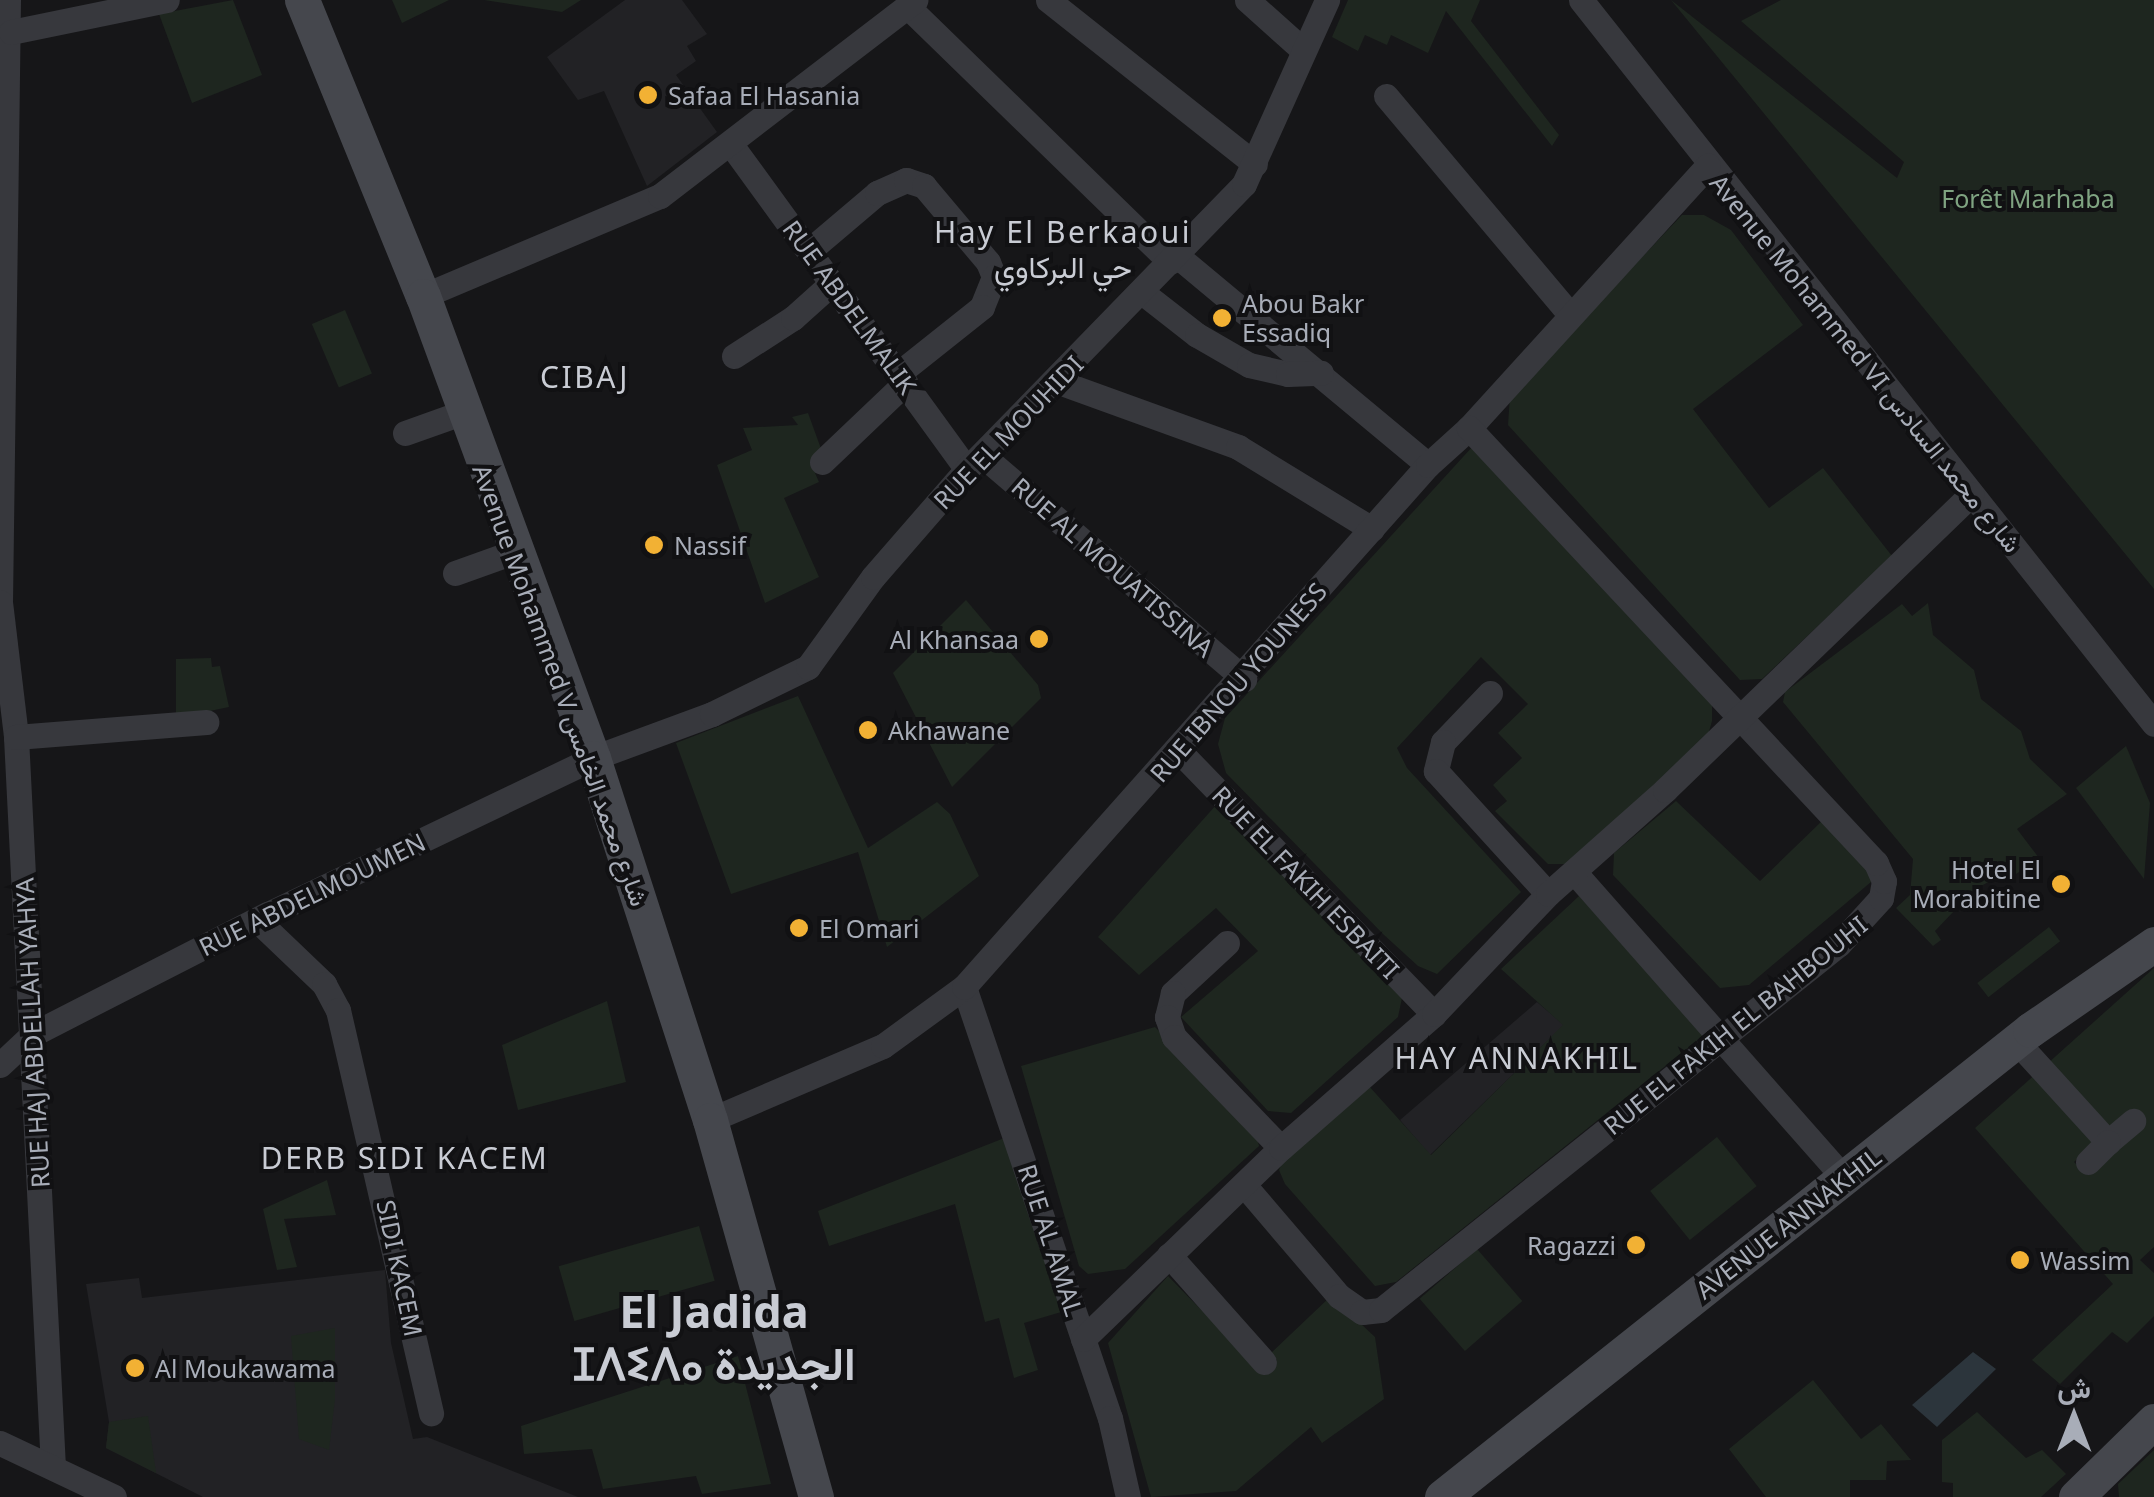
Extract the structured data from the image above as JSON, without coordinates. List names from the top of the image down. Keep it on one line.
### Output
{"streets":{"street":["RUE ABDELMALIK","Avenue Mohammed VI شارع محمد السادس","RUE EL MOUHIDI","RUE AL MOUATISSINA","RUE IBNOU YOUNESS","Avenue Mohammed V شارع محمد الخامس","RUE EL FAKIH ESBAITI","RUE ABDELMOUMEN","RUE EL FAKIH EL BAHBOUHI","RUE HAJ ABDELLAH YAHYA","AVENUE ANNAKHIL","RUE AL AMAL","SIDI KACEM"]},"crossings":[["RUE ABDELMALIK","RUE EL MOUHIDI"],["RUE ABDELMALIK","RUE AL MOUATISSINA"],["Avenue Mohammed VI شارع محمد السادس","RUE IBNOU YOUNESS"],["RUE EL MOUHIDI","RUE AL MOUATISSINA"],["RUE EL MOUHIDI","Avenue Mohammed V شارع محمد الخامس"],["RUE EL MOUHIDI","RUE ABDELMOUMEN"],["RUE AL MOUATISSINA","RUE IBNOU YOUNESS"],["RUE IBNOU YOUNESS","Avenue Mohammed V شارع محمد الخامس"],["RUE IBNOU YOUNESS","RUE EL FAKIH ESBAITI"],["RUE IBNOU YOUNESS","RUE EL FAKIH EL BAHBOUHI"],["RUE IBNOU YOUNESS","RUE AL AMAL"],["Avenue Mohammed V شارع محمد الخامس","RUE ABDELMOUMEN"],["RUE ABDELMOUMEN","RUE HAJ ABDELLAH YAHYA"],["RUE ABDELMOUMEN","SIDI KACEM"]],"districts":["Hay El Berkaoui حي البركاوي","CIBAJ","HAY ANNAKHIL","DERB SIDI KACEM","El Jadida ⵊⴷⵉⴷⴰ الجديدة"],"parks":["Forêt Marhaba"],"places":["Safaa El Hasania","Abou Bakr Essadiq","Nassif","Al Khansaa","Akhawane","Hotel El Morabitine","El Omari","Ragazzi","Wassim","Al Moukawama"],"north":"top"}
